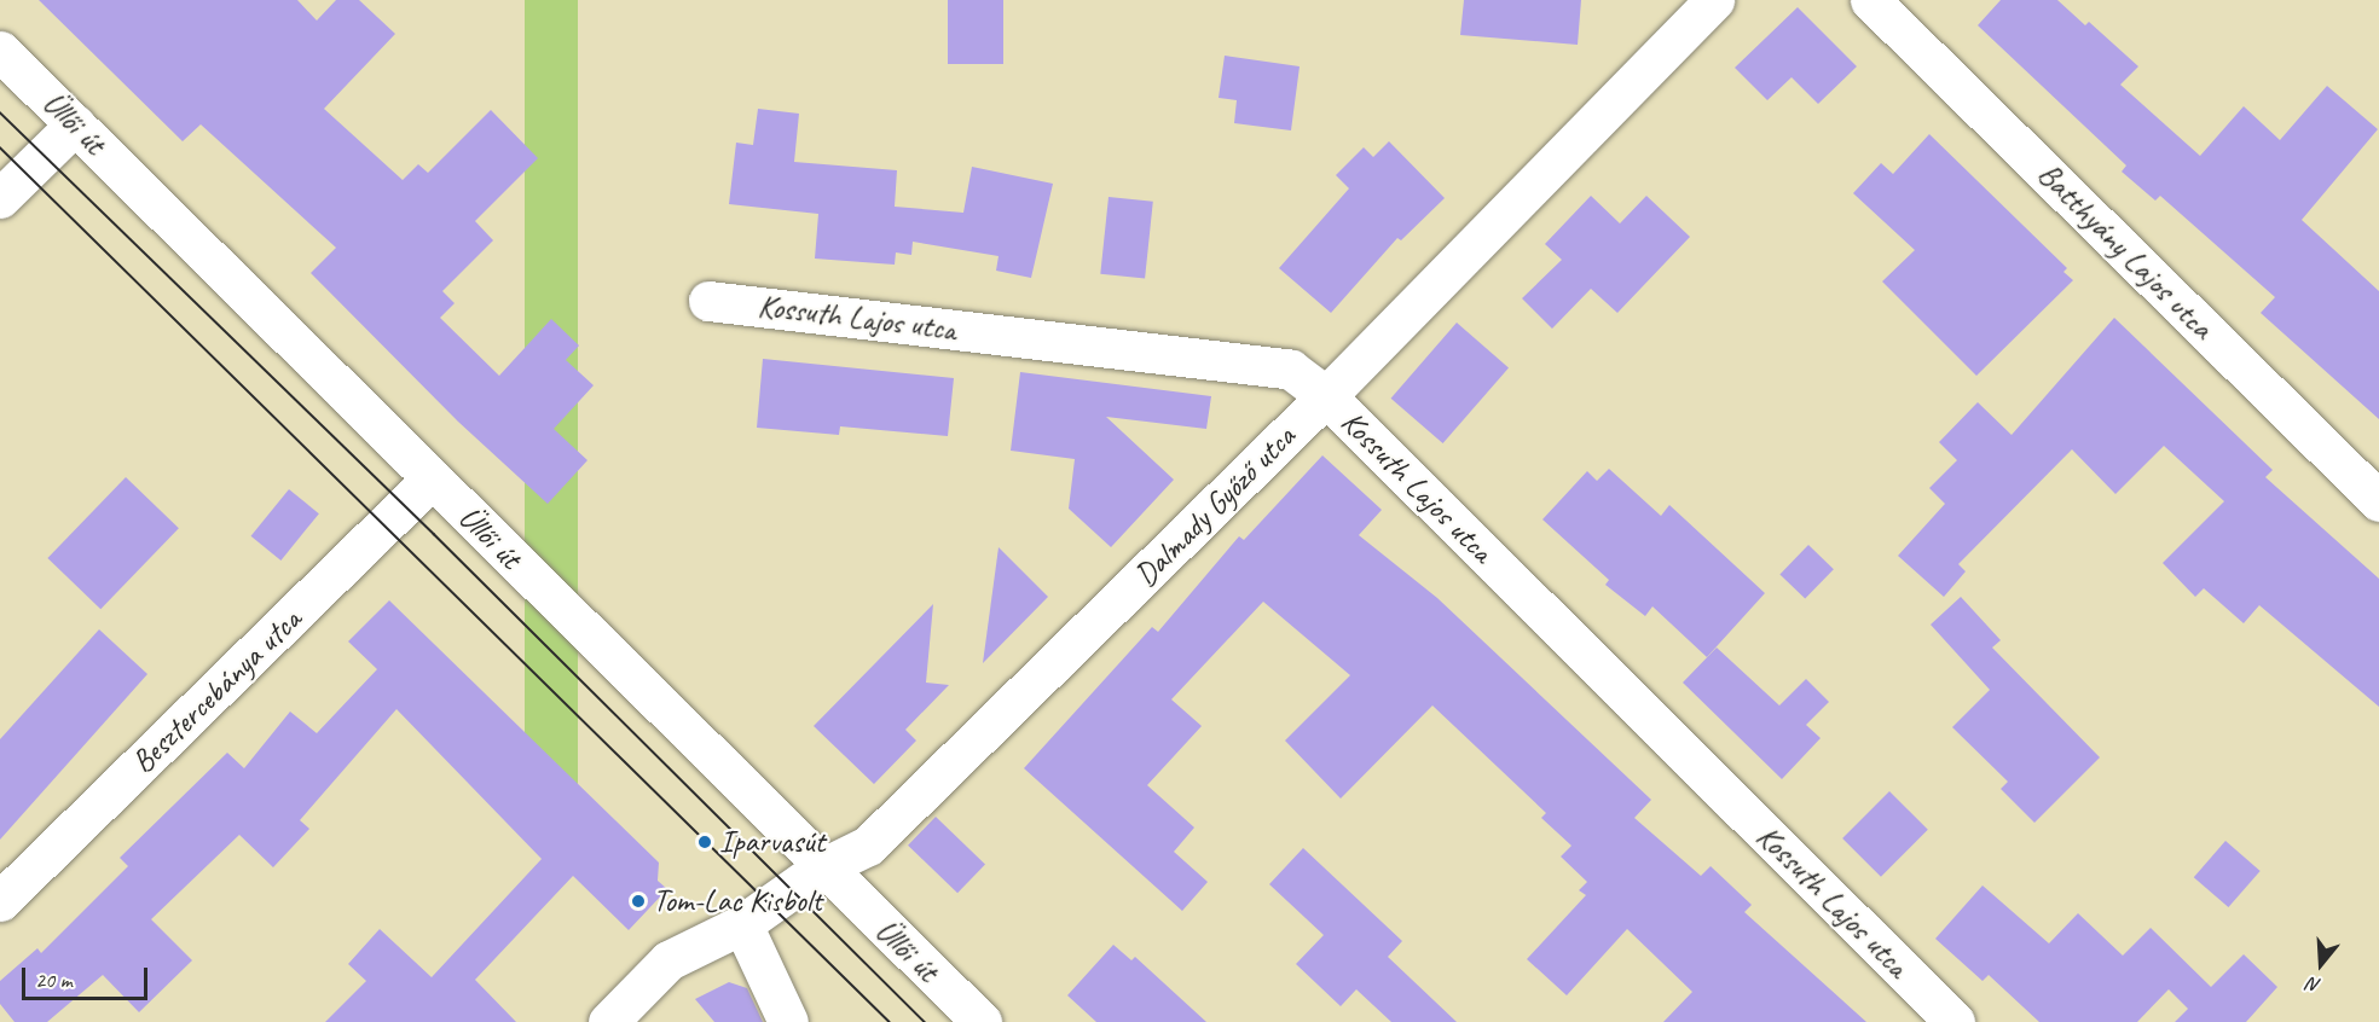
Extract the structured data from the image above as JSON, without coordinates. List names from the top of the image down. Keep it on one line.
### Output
{"streets":{"street":["Üllői út","Batthyány Lajos utca","Kossuth Lajos utca","Dalmady Győző utca","Besztercebánya utca"]},"crossings":[["Üllői út","Dalmady Győző utca"],["Üllői út","Besztercebánya utca"],["Kossuth Lajos utca","Dalmady Győző utca"]],"places":["Iparvasút","Tom-Lac Kisbolt"],"scale_bar":"20 m","north":"bottom"}
